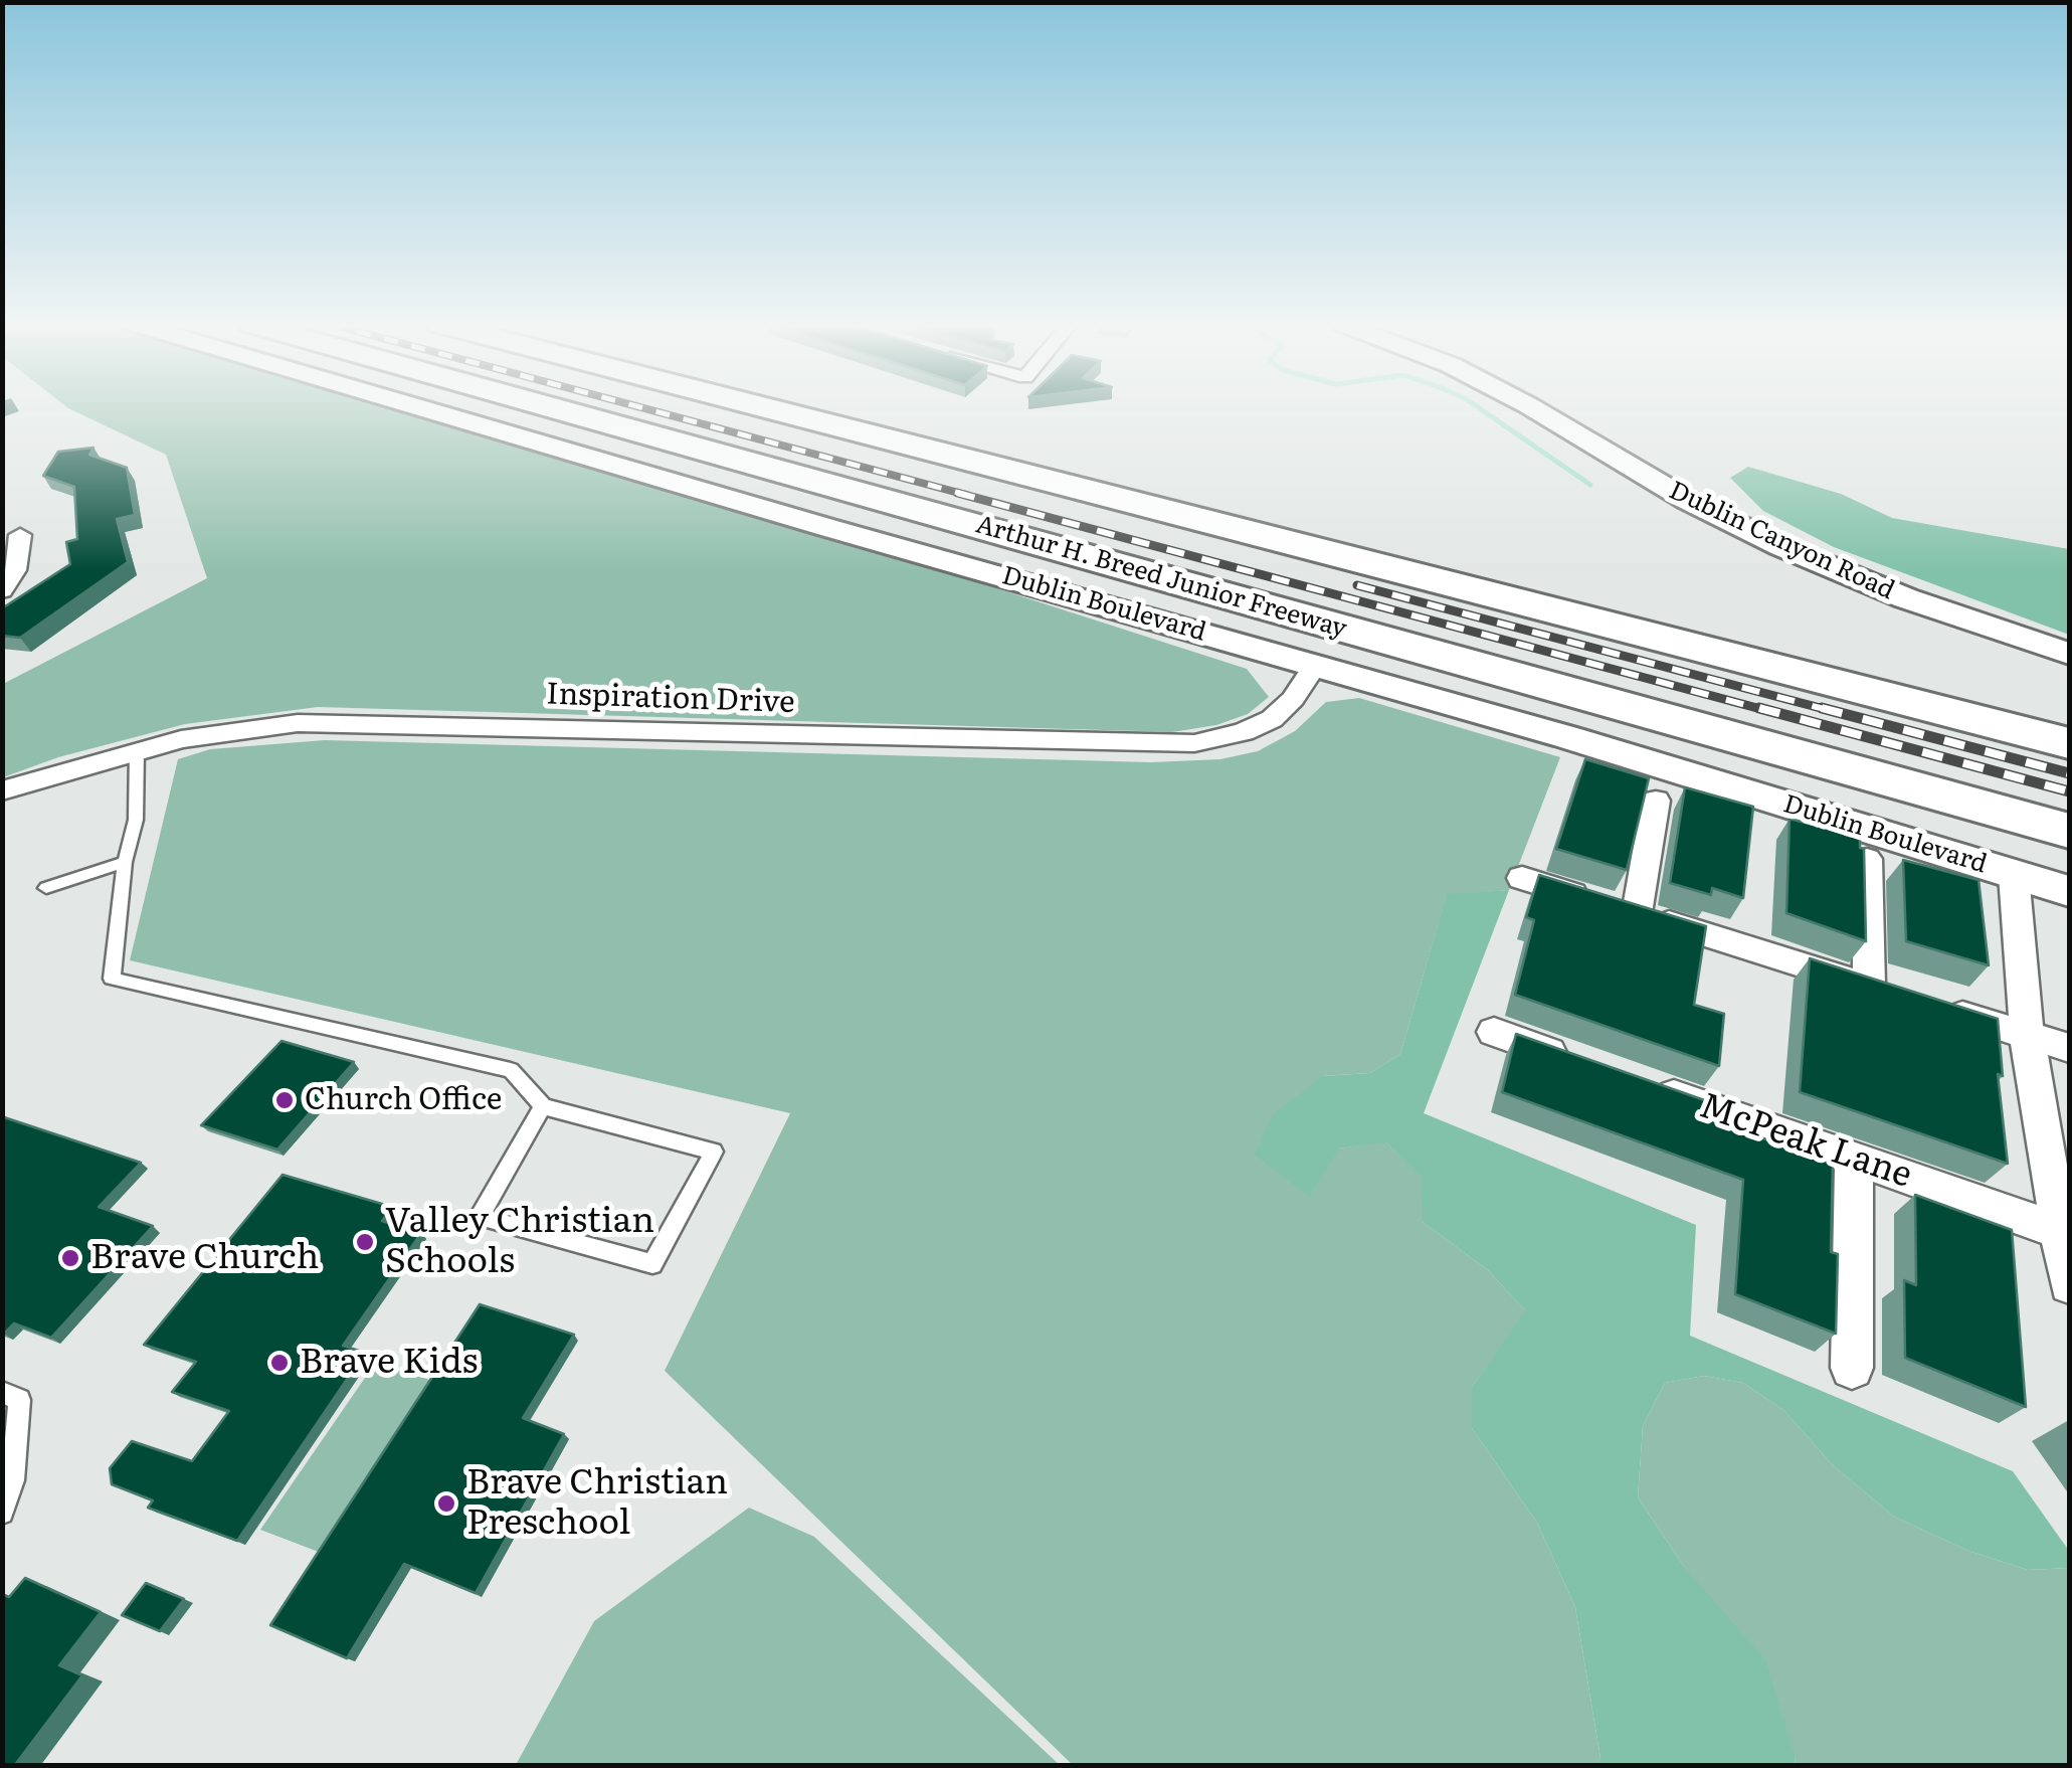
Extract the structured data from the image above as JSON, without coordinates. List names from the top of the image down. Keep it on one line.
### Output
{"streets":{"highway":["Arthur H. Breed Junior Freeway"],"street":["Dublin Canyon Road","Dublin Boulevard","Inspiration Drive","McPeak Lane"]},"crossings":[["Dublin Boulevard","Inspiration Drive"]],"places":["Church Office","Valley Christian Schools","Brave Church","Brave Kids","Brave Christian Preschool"]}
